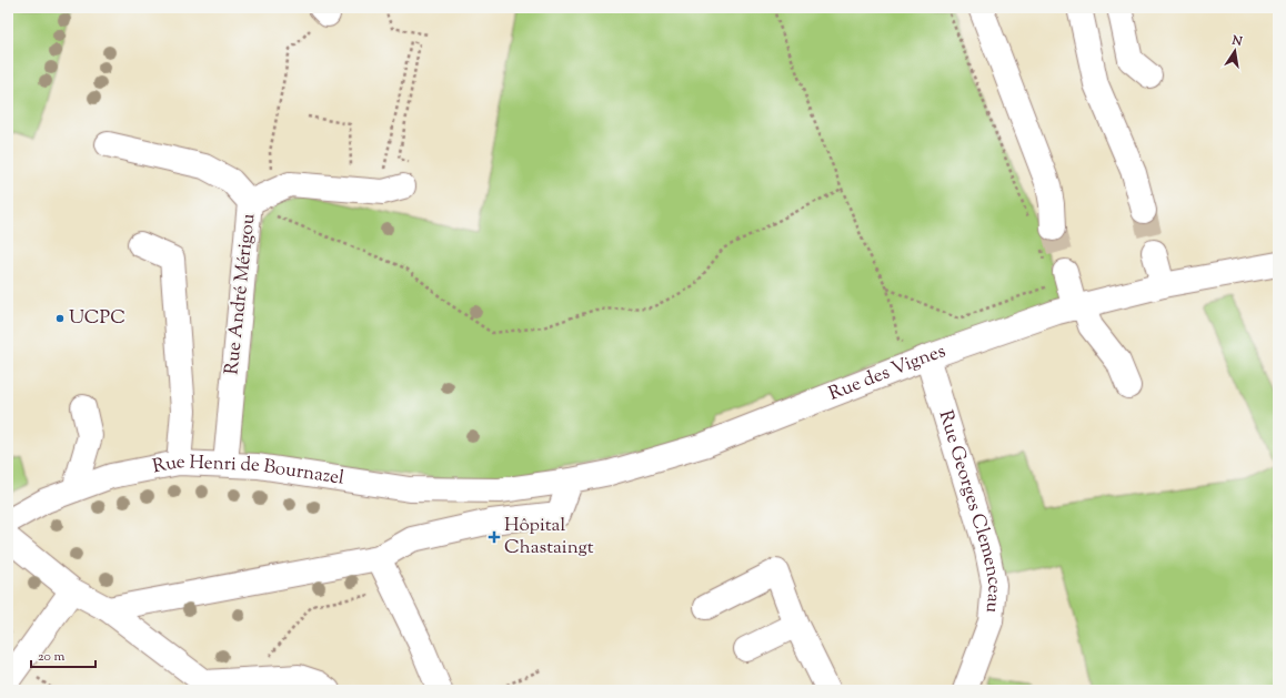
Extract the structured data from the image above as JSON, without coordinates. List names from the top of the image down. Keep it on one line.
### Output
{"streets":{"street":["Rue André Mérigou","Rue des Vignes","Rue Henri de Bournazel","Rue Georges Clemenceau"]},"crossings":[["Rue André Mérigou","Rue Henri de Bournazel"],["Rue des Vignes","Rue Henri de Bournazel"],["Rue des Vignes","Rue Georges Clemenceau"]],"places":{"other":["UCPC"],"health":["Hôpital Chastaingt"]},"scale_bar":"20 m","north":"top"}
